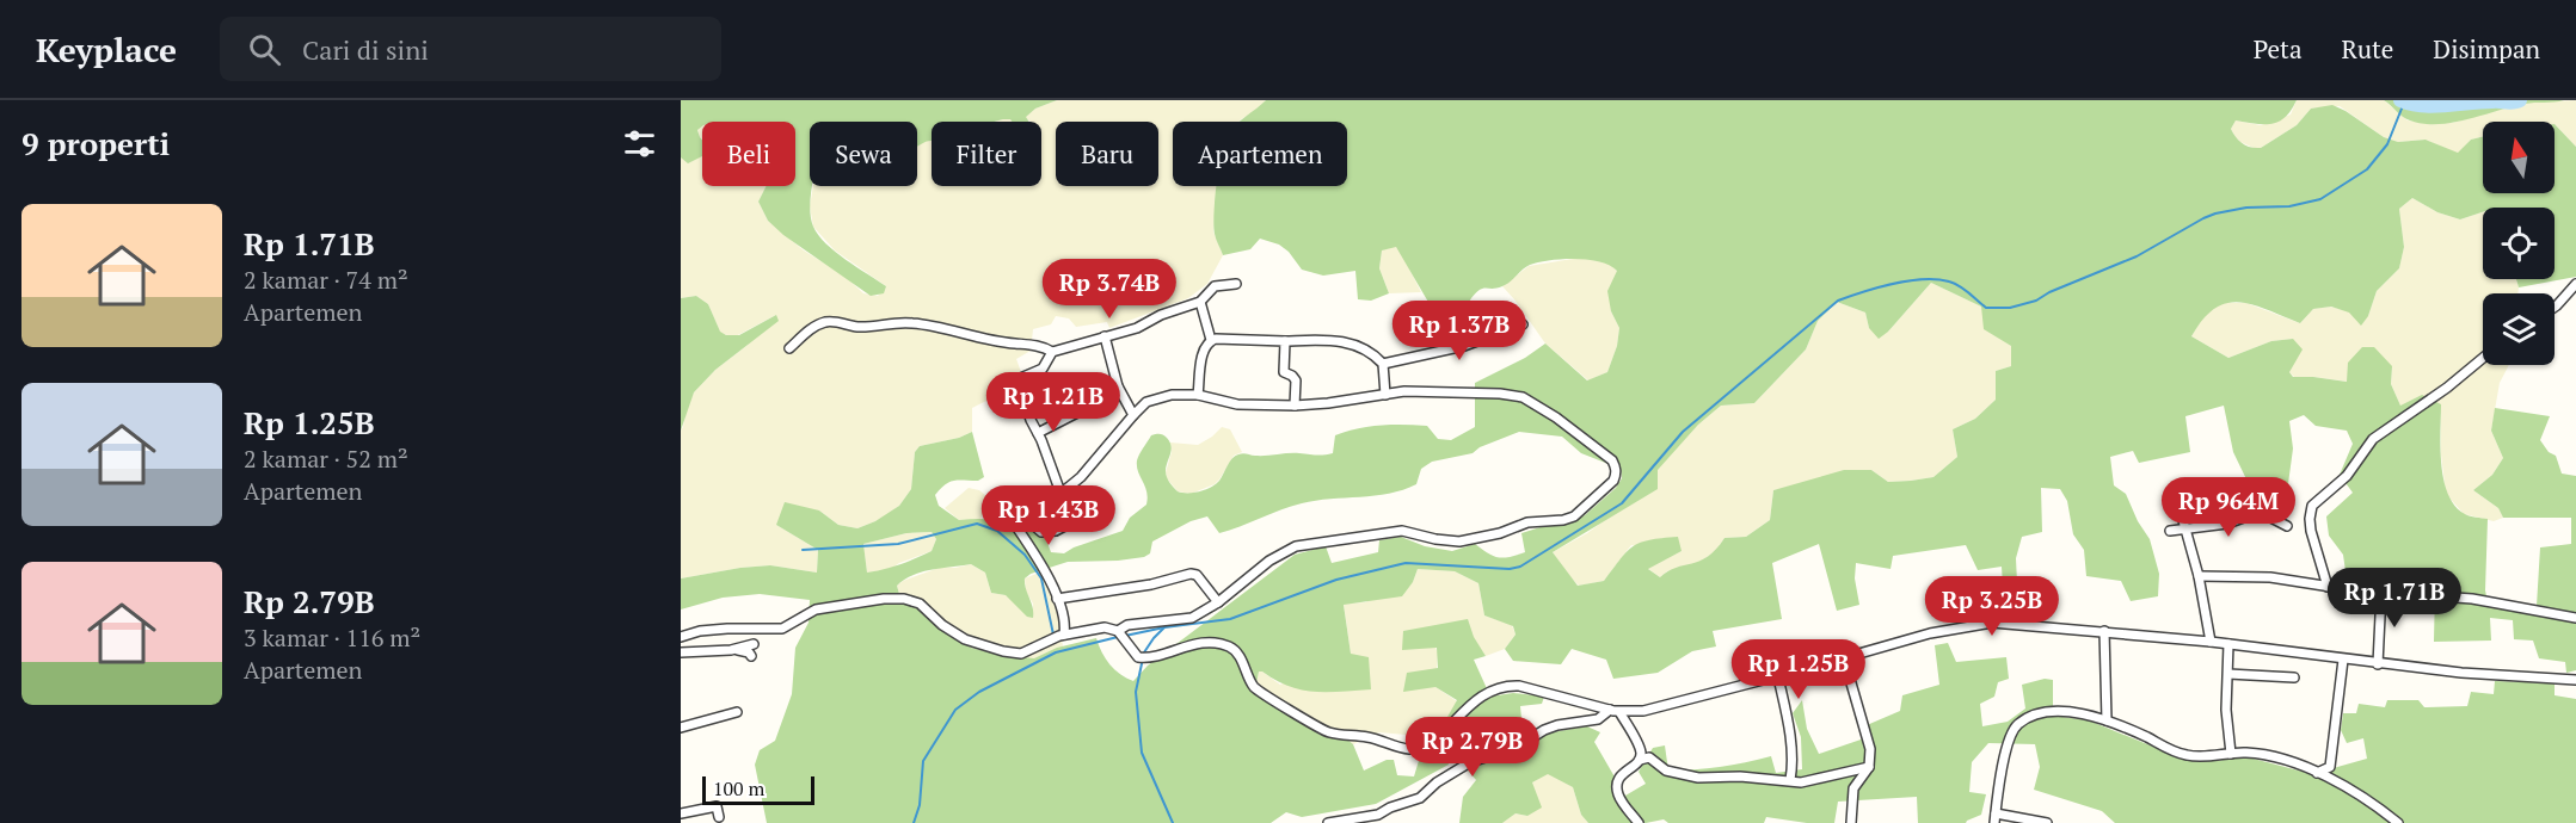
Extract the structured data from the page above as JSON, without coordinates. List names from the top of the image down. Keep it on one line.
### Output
{"scale_bar":"100 m","north":"top","page":{"header":"Keyplace","search":"Cari di sini","nav":["Peta","Rute","Disimpan"],"heading":"9 properti","chip":["Beli","Sewa","Filter","Baru","Apartemen"],"list":[{"name":"Rp 1.71B","note":"2 kamar · 74 m² · Apartemen"},{"name":"Rp 1.25B","note":"2 kamar · 52 m² · Apartemen"},{"name":"Rp 2.79B","note":"3 kamar · 116 m² · Apartemen"}],"price":["Rp 3.74B","Rp 1.37B","Rp 1.21B","Rp 964M","Rp 1.43B","Rp 1.71B","Rp 3.25B","Rp 1.25B","Rp 2.79B"],"scale":"100 m"}}
